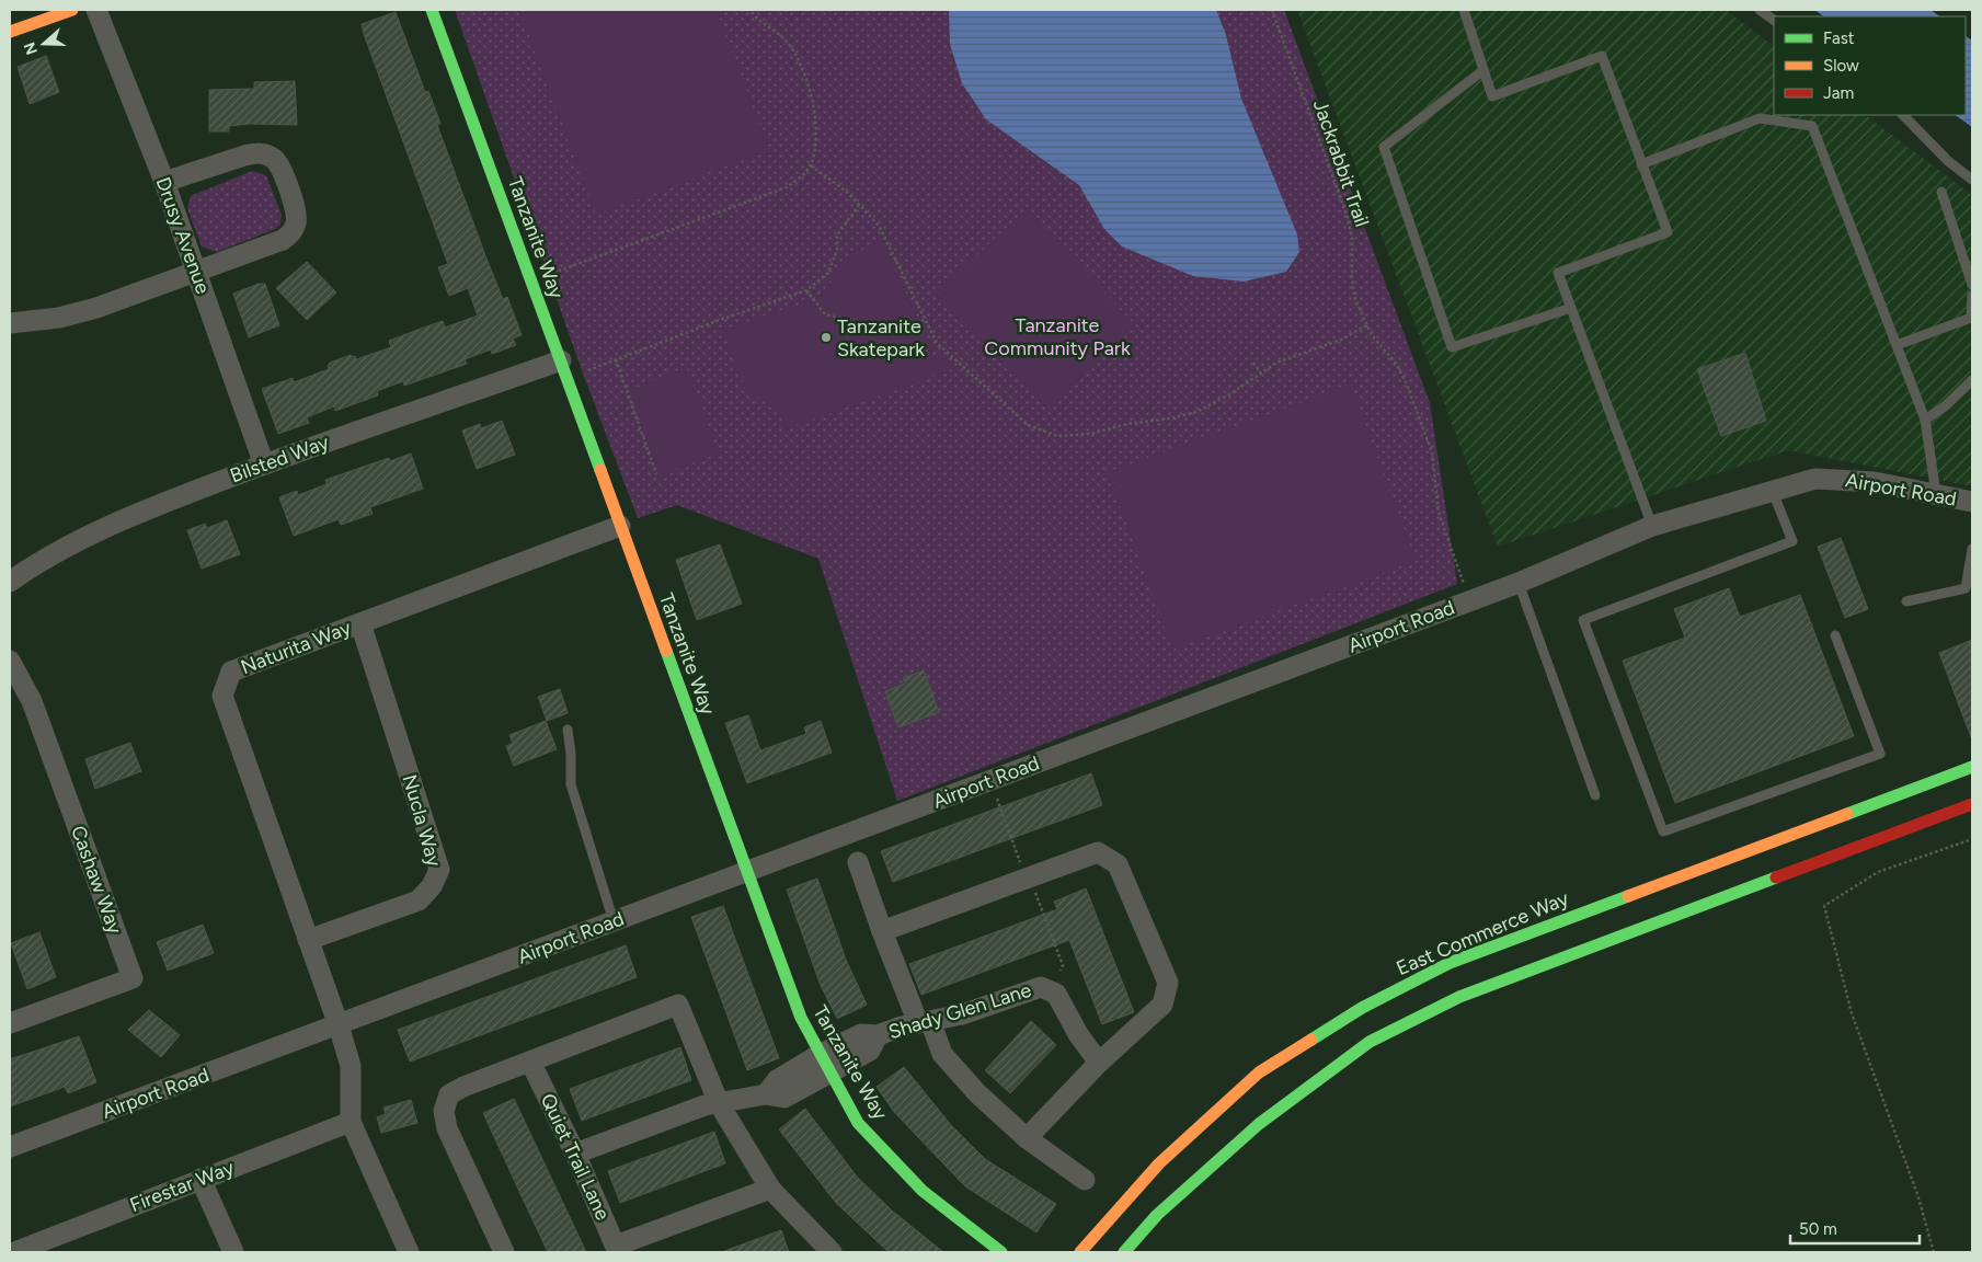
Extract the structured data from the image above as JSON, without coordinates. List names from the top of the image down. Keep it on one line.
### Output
{"streets":{"main road":["Tanzanite Way","East Commerce Way"],"street":["Drusy Avenue","Bilsted Way","Airport Road","Naturita Way","Nucla Way","Cashaw Way","Shady Glen Lane","Quiet Trail Lane","Firestar Way"],"path":["Jackrabbit Trail"]},"crossings":[["Jackrabbit Trail","Airport Road"],["Drusy Avenue","Bilsted Way"],["Tanzanite Way","Bilsted Way"],["Tanzanite Way","Airport Road"],["Tanzanite Way","Naturita Way"],["Tanzanite Way","Shady Glen Lane"],["Airport Road","Naturita Way"],["Naturita Way","Nucla Way"],["Naturita Way","Firestar Way"],["Shady Glen Lane","Quiet Trail Lane"]],"parks":["Tanzanite Community Park"],"places":["Tanzanite Skatepark"],"legend":["Fast","Slow","Jam"],"scale_bar":"50 m","north":"left"}
